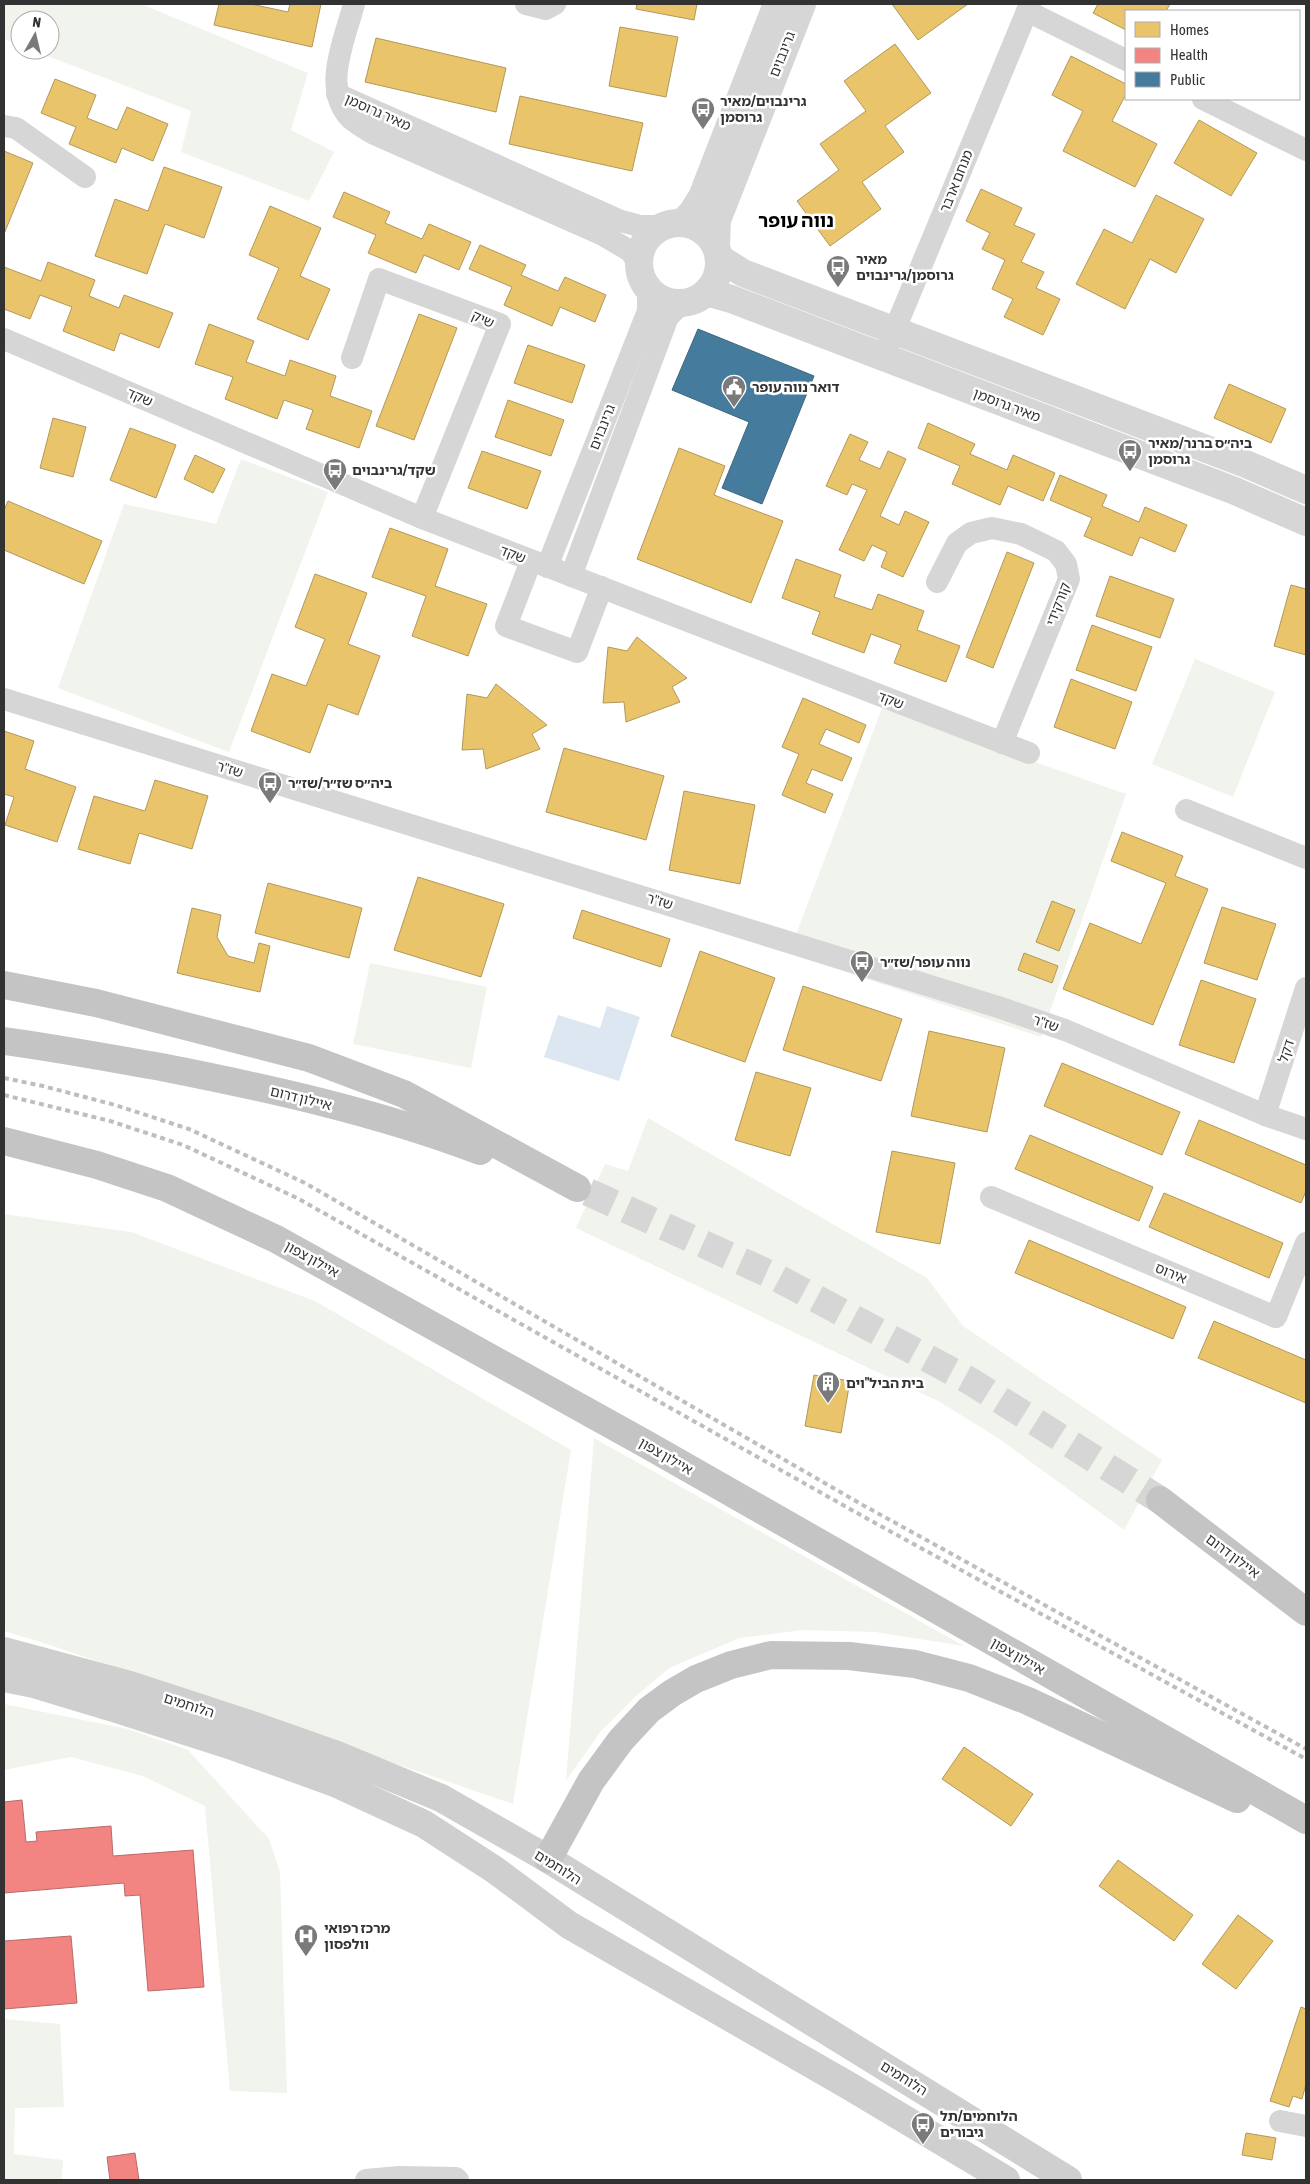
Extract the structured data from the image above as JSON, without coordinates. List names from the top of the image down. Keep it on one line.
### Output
{"streets":{"highway":["איילון דרום","איילון צפון"],"main road":["הלוחמים"],"street":["גרינבוים","מאיר גרוסמן","מנחם ארבר","שיק","שקד","קורקידי","שז\"ר","דקל","אירוס"]},"crossings":[["גרינבוים","מאיר גרוסמן"],["גרינבוים","שקד"],["מאיר גרוסמן","מנחם ארבר"],["שיק","שקד"],["שקד","קורקידי"],["שז\"ר","דקל"]],"districts":["נווה עופר"],"places":{"bus stop":["גרינבוים/מאיר גרוסמן","מאיר גרוסמן/גרינבוים","ביה״ס ברנר/מאיר גרוסמן","שקד/גרינבוים","ביה״ס שז״ר/שז״ר","נווה עופר/שז״ר","הלוחמים/תל גיבורים"],"public building":["דואר נווה עופר"],"building":["בית הביל\"וים"],"hospital":["מרכז רפואי וולפסון"]},"legend":["Homes","Health","Public"],"north":"top"}
